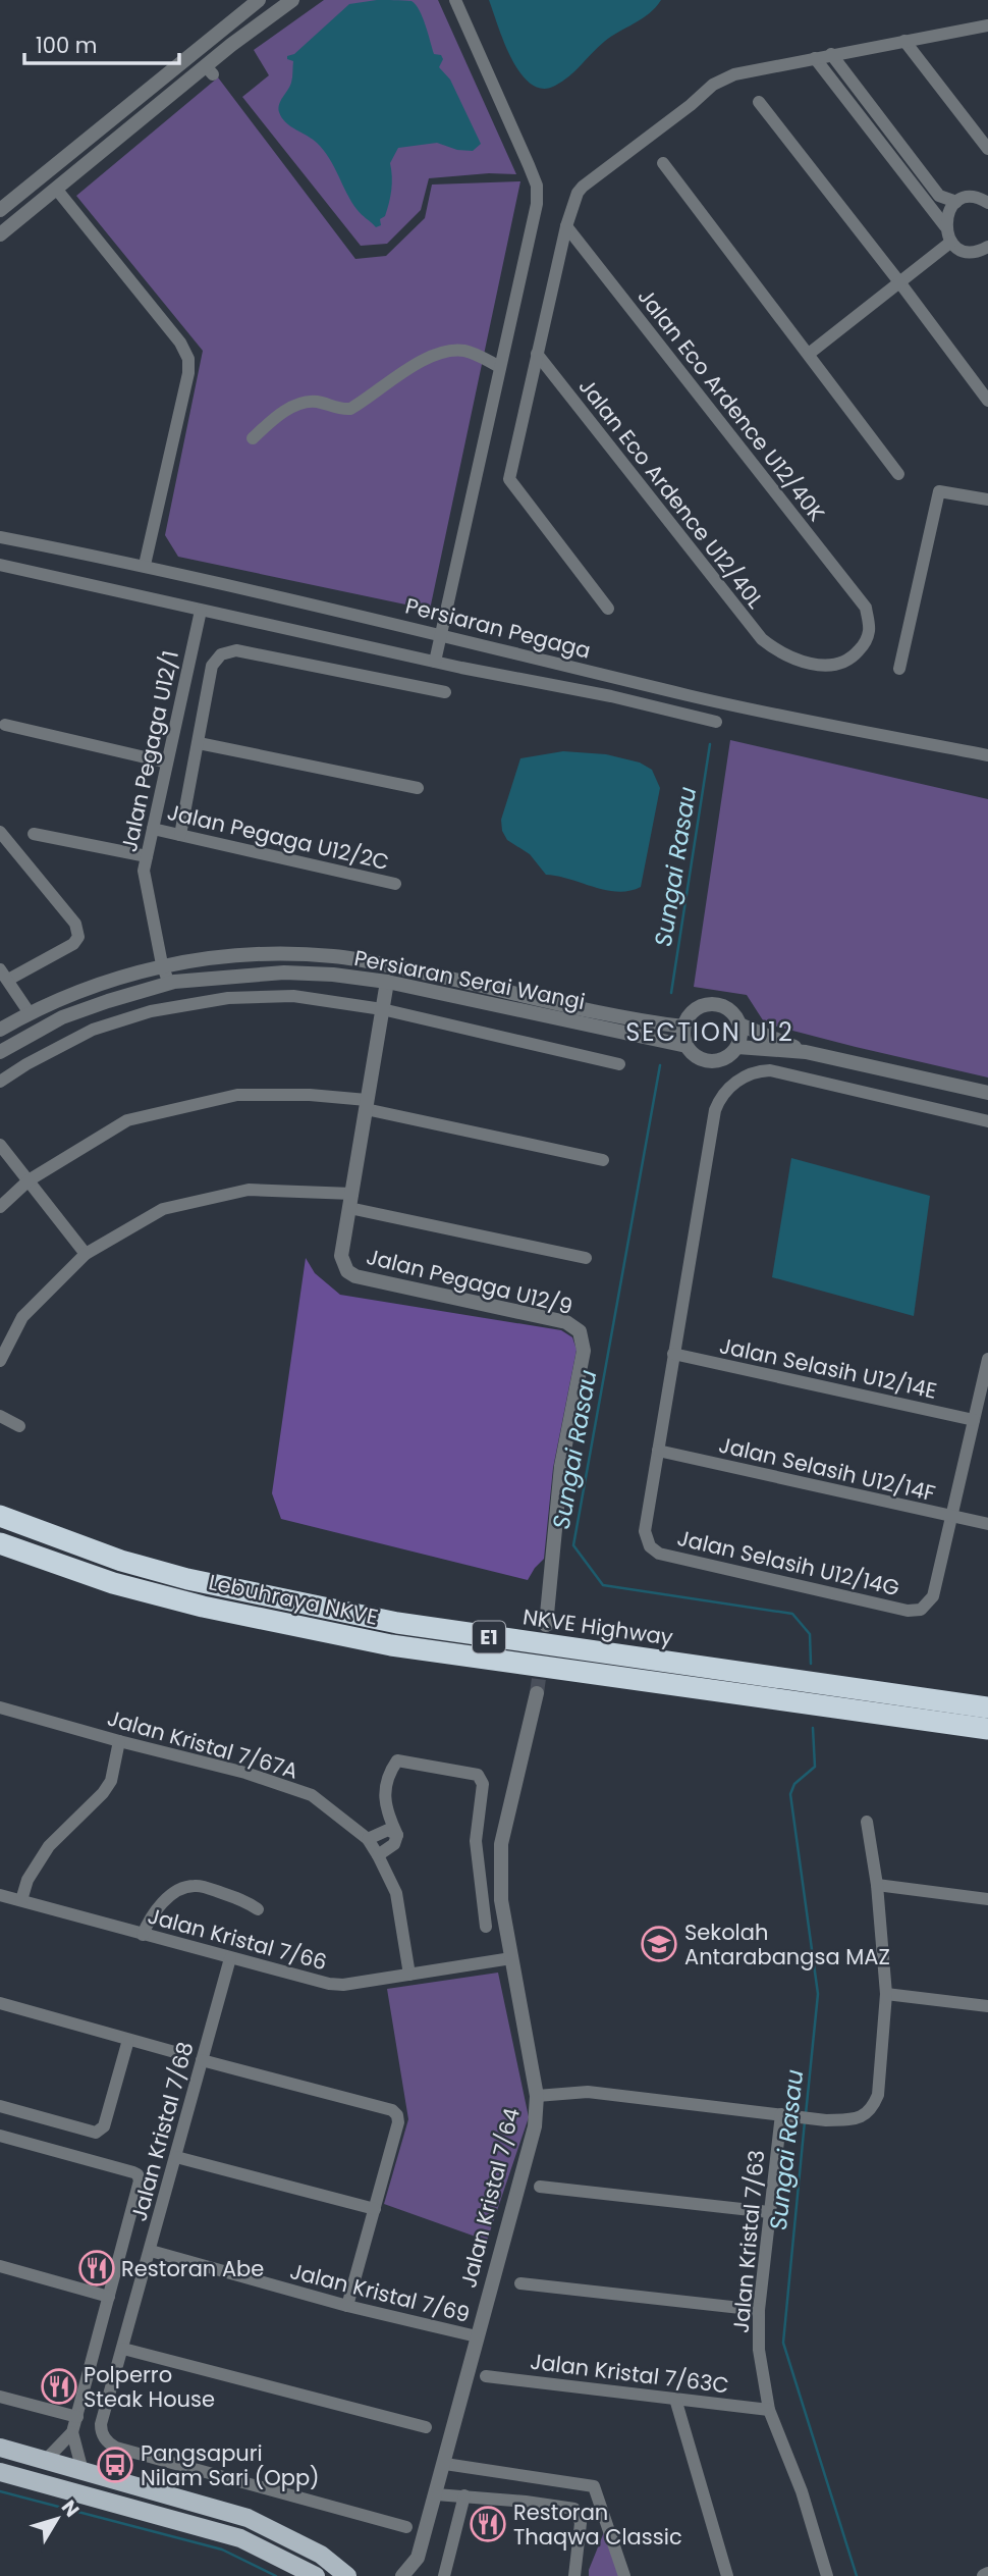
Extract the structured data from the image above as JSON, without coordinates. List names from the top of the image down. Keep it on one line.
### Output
{"streets":{"highway":["Lebuhraya NKVE","NKVE Highway","E1"],"street":["Jalan Eco Ardence U12/40K","Jalan Eco Ardence U12/40L","Persiaran Pegaga","Jalan Pegaga U12/1","Jalan Pegaga U12/2C","Persiaran Serai Wangi","Jalan Pegaga U12/9","Jalan Selasih U12/14E","Jalan Selasih U12/14F","Jalan Selasih U12/14G","Jalan Kristal 7/67A","Jalan Kristal 7/66","Jalan Kristal 7/68","Jalan Kristal 7/64","Jalan Kristal 7/63","Jalan Kristal 7/69","Jalan Kristal 7/63C"]},"crossings":[["Jalan Eco Ardence U12/40K","Jalan Eco Ardence U12/40L"],["Persiaran Pegaga","Jalan Pegaga U12/1"],["Jalan Pegaga U12/1","Jalan Pegaga U12/2C"],["Jalan Pegaga U12/1","Persiaran Serai Wangi"],["Persiaran Serai Wangi","Jalan Pegaga U12/9"],["Jalan Selasih U12/14F","Jalan Selasih U12/14G"],["Jalan Kristal 7/67A","Jalan Kristal 7/66"],["Jalan Kristal 7/66","Jalan Kristal 7/68"],["Jalan Kristal 7/66","Jalan Kristal 7/64"],["Jalan Kristal 7/68","Jalan Kristal 7/69"],["Jalan Kristal 7/64","Jalan Kristal 7/69"],["Jalan Kristal 7/63","Jalan Kristal 7/63C"]],"districts":["SECTION U12"],"water":["Sungai Rasau"],"places":{"school or university":["Sekolah Antarabangsa MAZ"],"restaurant":["Restoran Abe","Polperro Steak House","Restoran Thaqwa Classic"],"bus stop":["Pangsapuri Nilam Sari (Opp)"]},"scale_bar":"100 m","north":"top right"}
